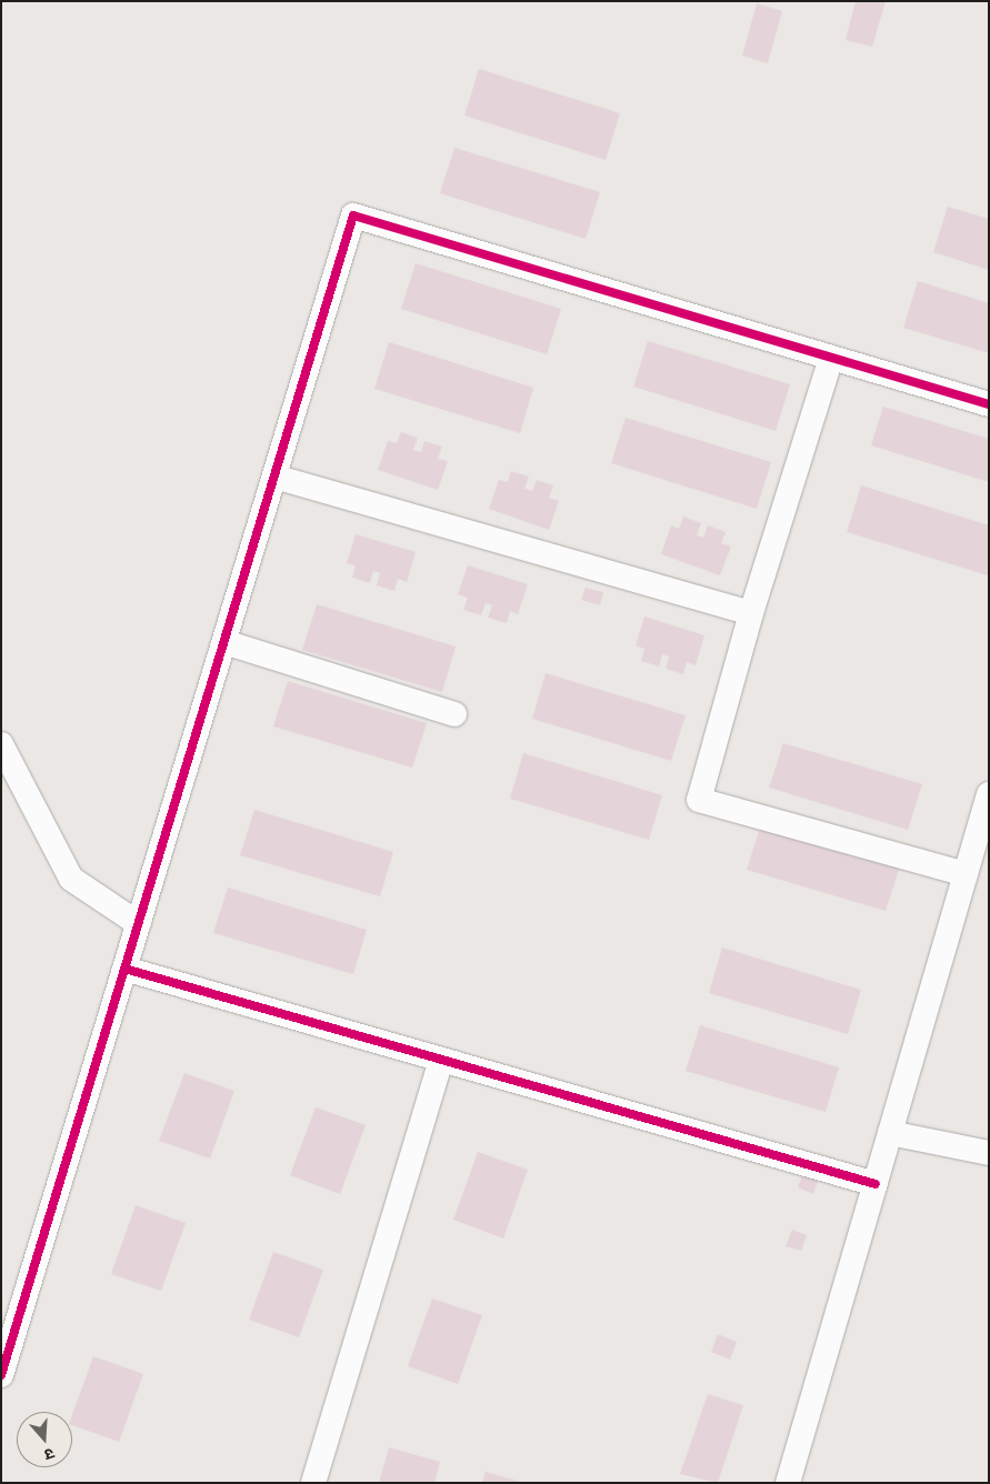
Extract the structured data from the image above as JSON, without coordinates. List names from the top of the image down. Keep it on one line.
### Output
{"north":"bottom"}
